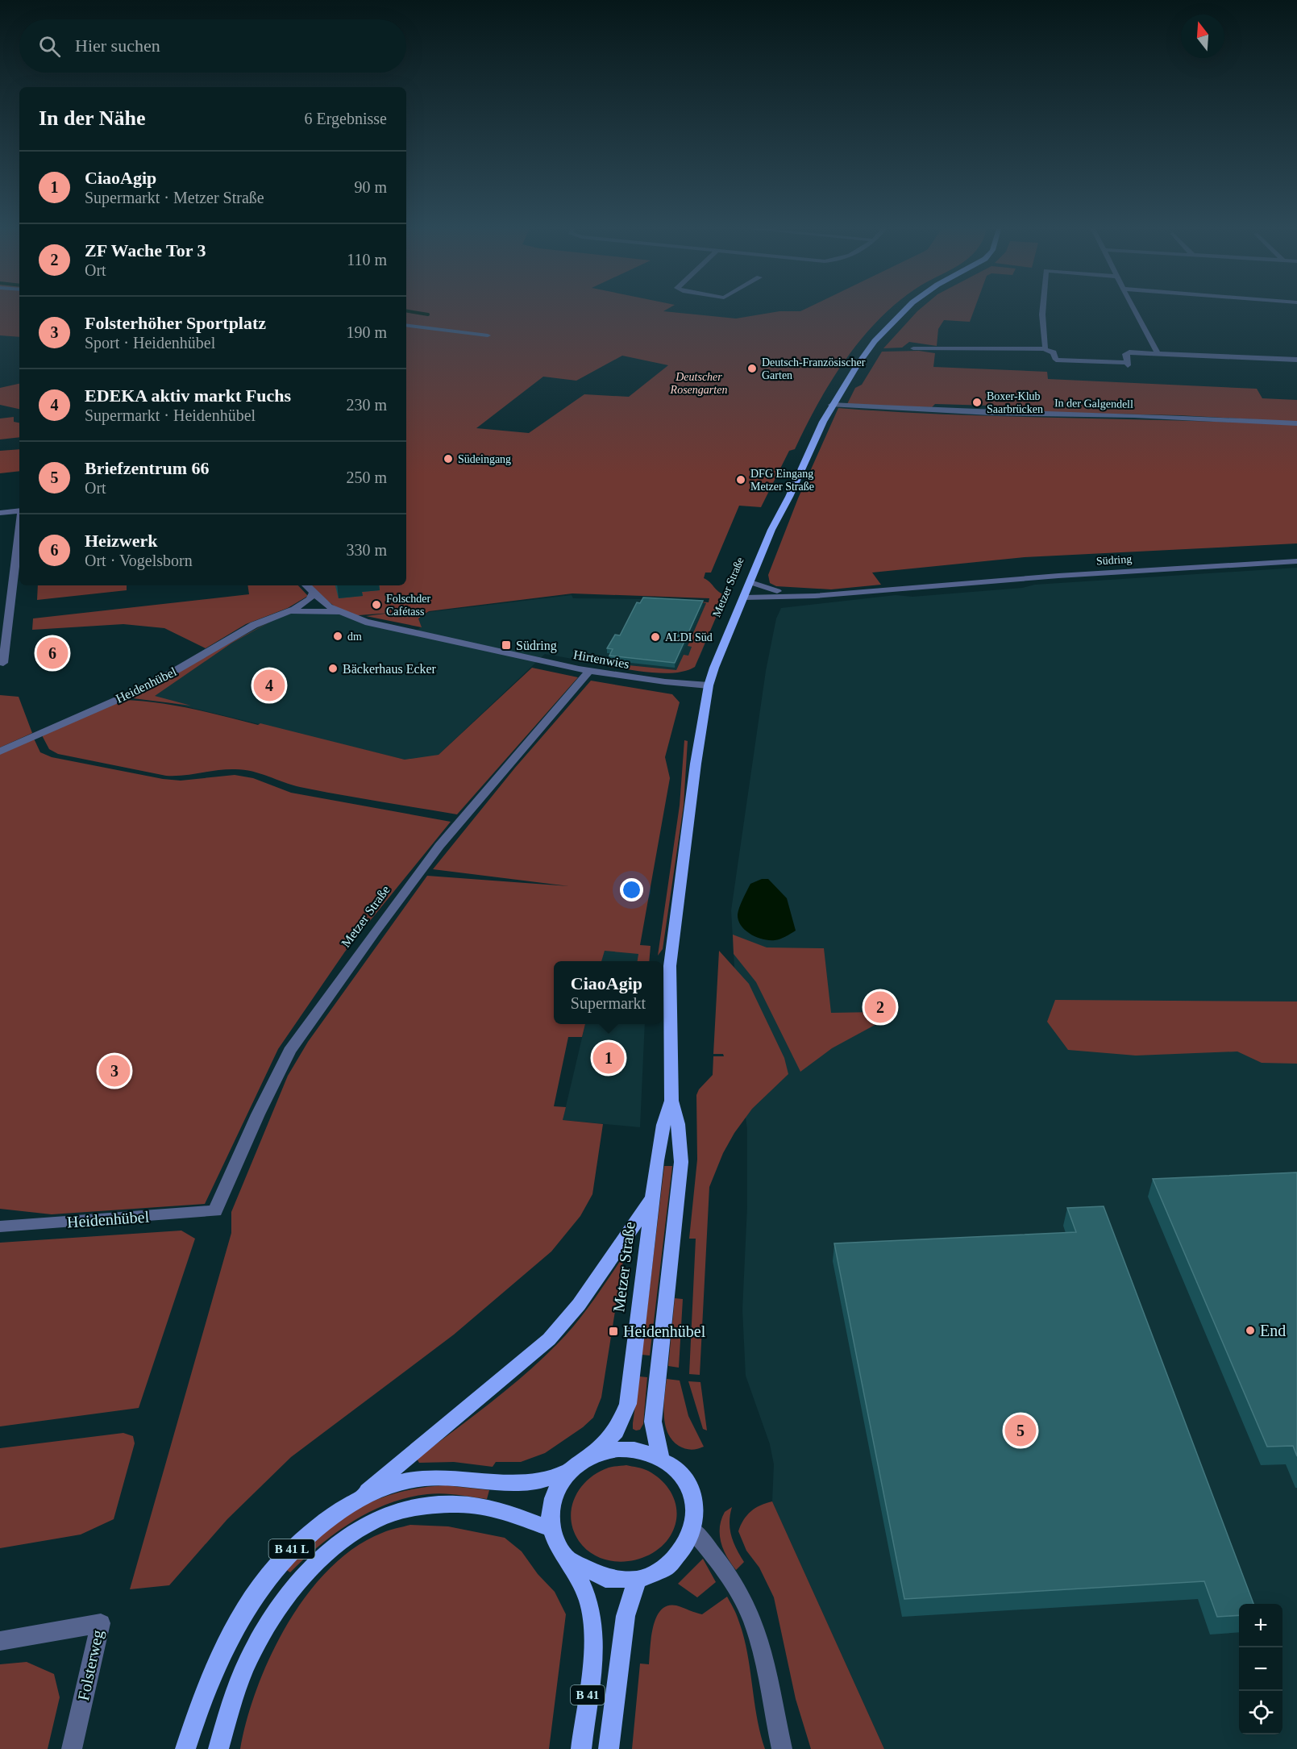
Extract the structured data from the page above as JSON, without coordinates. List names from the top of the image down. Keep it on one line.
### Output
{"streets":{"main road":["Metzer Straße","B 41 L","B 41"],"street":["In der Galgendell","Südring","Hirtenwies","Heidenhübel","Folsterweg"]},"crossings":[["In der Galgendell","Metzer Straße"],["Südring","Metzer Straße"],["Metzer Straße","Hirtenwies"],["Metzer Straße","Heidenhübel"],["Metzer Straße","B 41 L"],["Metzer Straße","B 41"],["Hirtenwies","Heidenhübel"],["B 41 L","B 41"]],"parks":["Deutscher Rosengarten"],"places":{"other":["Deutsch-Französischer Garten","Boxer-Klub Saarbrücken","Südeingang","DFG Eingang Metzer Straße","Folschder Cafétass","dm","ALDI Süd","Bäckerhaus Ecker","End"],"transit":["Südring","Heidenhübel"]},"north":"top","page":{"search":"Hier suchen","heading":["In der Nähe","6 Ergebnisse"],"list":[{"mark":"1","name":"CiaoAgip","note":"Supermarkt · Metzer Straße","value":"90 m"},{"mark":"2","name":"ZF Wache Tor 3","note":"Ort","value":"110 m"},{"mark":"3","name":"Folsterhöher Sportplatz","note":"Sport · Heidenhübel","value":"190 m"},{"mark":"4","name":"EDEKA aktiv markt Fuchs","note":"Supermarkt · Heidenhübel","value":"230 m"},{"mark":"5","name":"Briefzentrum 66","note":"Ort","value":"250 m"},{"mark":"6","name":"Heizwerk","note":"Ort · Vogelsborn","value":"330 m"}],"pins":["6","4","2","1","3","5"],"popup":["CiaoAgip","Supermarkt"],"map_buttons":["+","−"]}}
